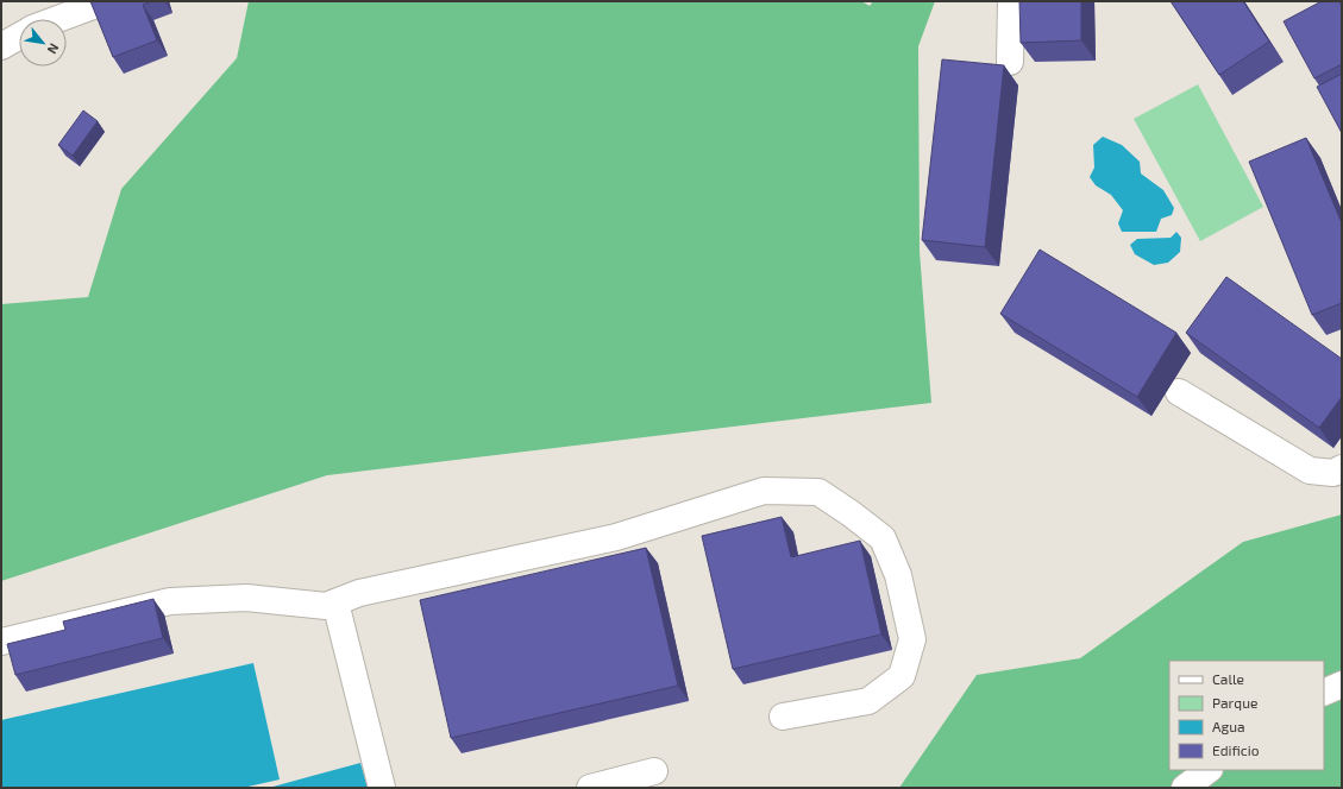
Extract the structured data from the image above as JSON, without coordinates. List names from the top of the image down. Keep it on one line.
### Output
{"legend":["Calle","Parque","Agua","Edificio"],"north":"bottom right"}
